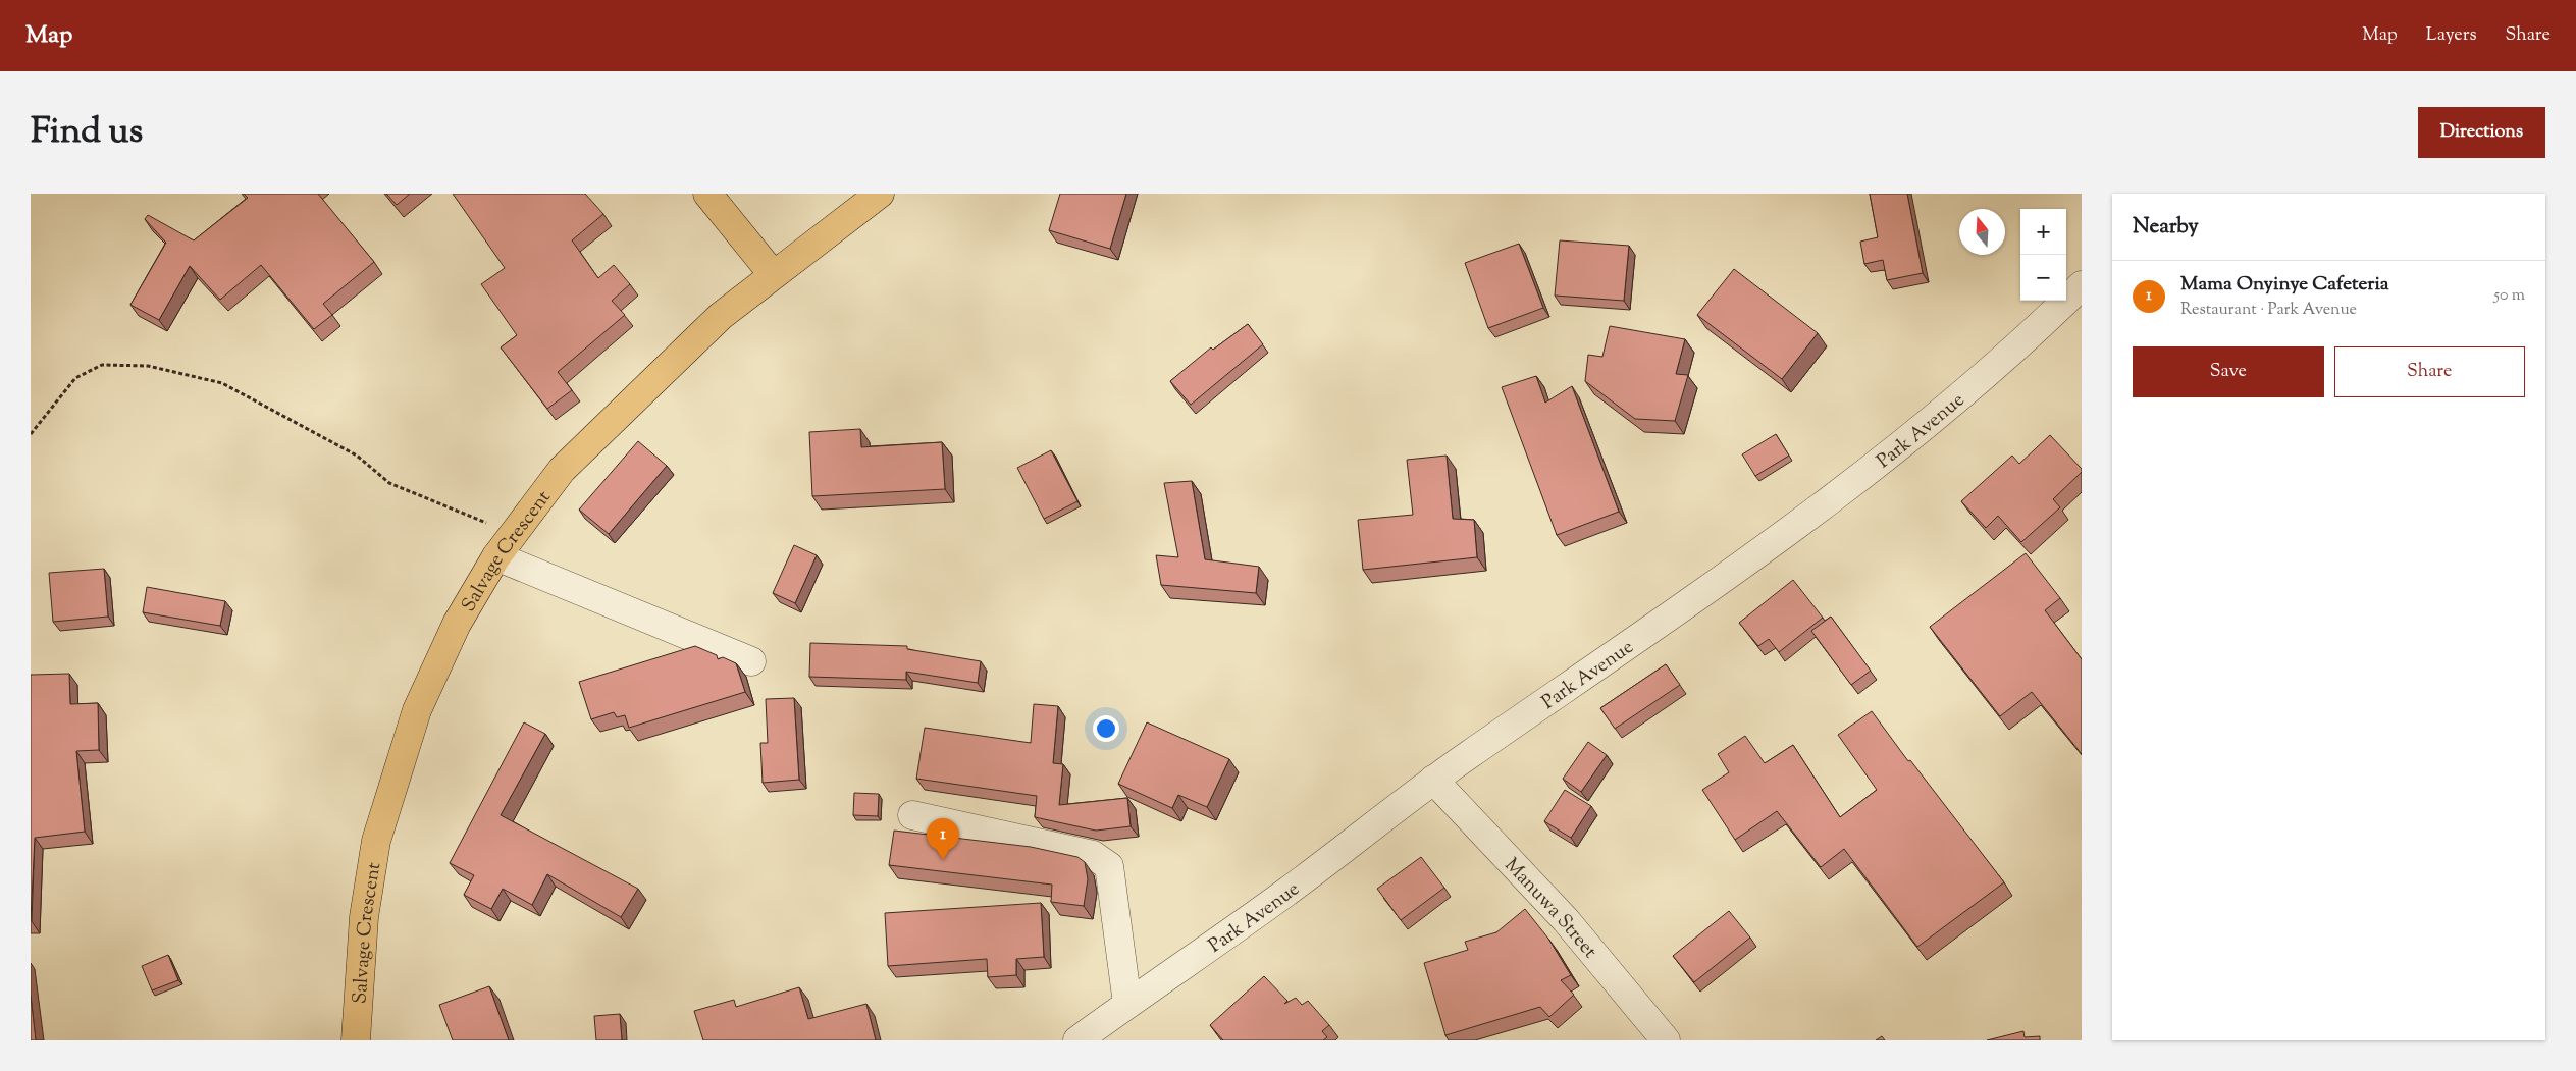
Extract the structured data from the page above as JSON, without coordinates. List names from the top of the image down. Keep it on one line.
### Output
{"streets":{"main road":["Salvage Crescent"],"street":["Park Avenue","Manuwa Street"]},"crossings":[["Park Avenue","Manuwa Street"]],"north":"top","page":{"header":"Map","nav":["Map","Layers","Share"],"title":"Find us","buttons":["Directions",["Save","Share"]],"heading":"Nearby","map_buttons":["+","−"],"list":[{"mark":"1","name":"Mama Onyinye Cafeteria","note":"Restaurant · Park Avenue","value":"50 m"}],"pins":"1"}}
